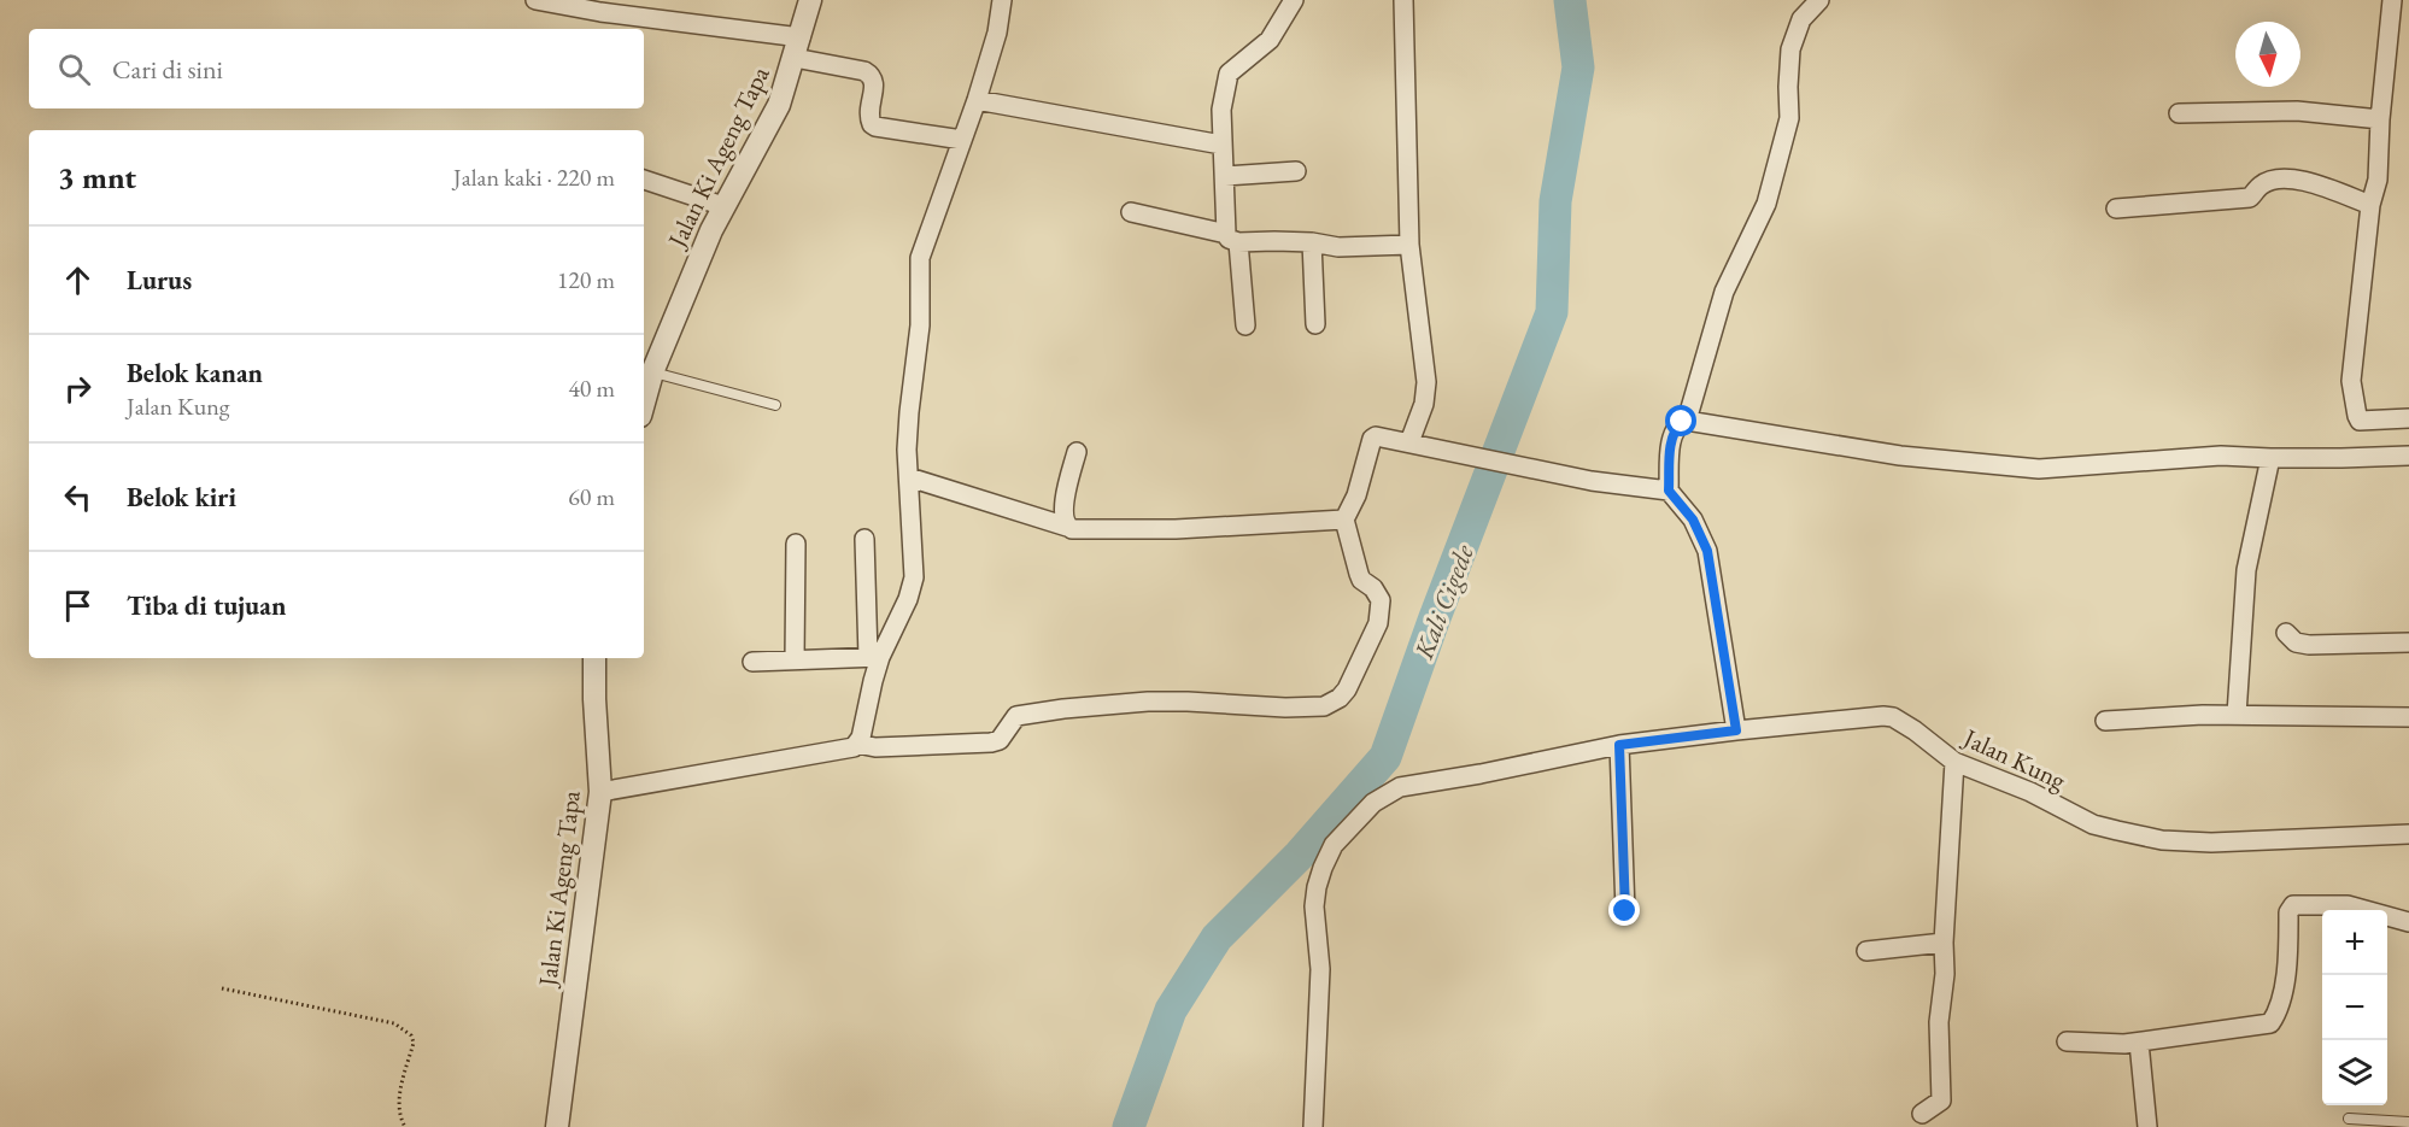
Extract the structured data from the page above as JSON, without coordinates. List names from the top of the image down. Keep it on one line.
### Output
{"streets":{"street":["Jalan Ki Ageng Tapa","Jalan Kung"]},"water":["Kali Cigede"],"north":"bottom","page":{"search":"Cari di sini","heading":["3 mnt","Jalan kaki · 220 m"],"list":[["Lurus","120 m"],["Belok kanan","Jalan Kung","40 m"],["Belok kiri","60 m"],"Tiba di tujuan"],"map_buttons":["+","−"]}}
